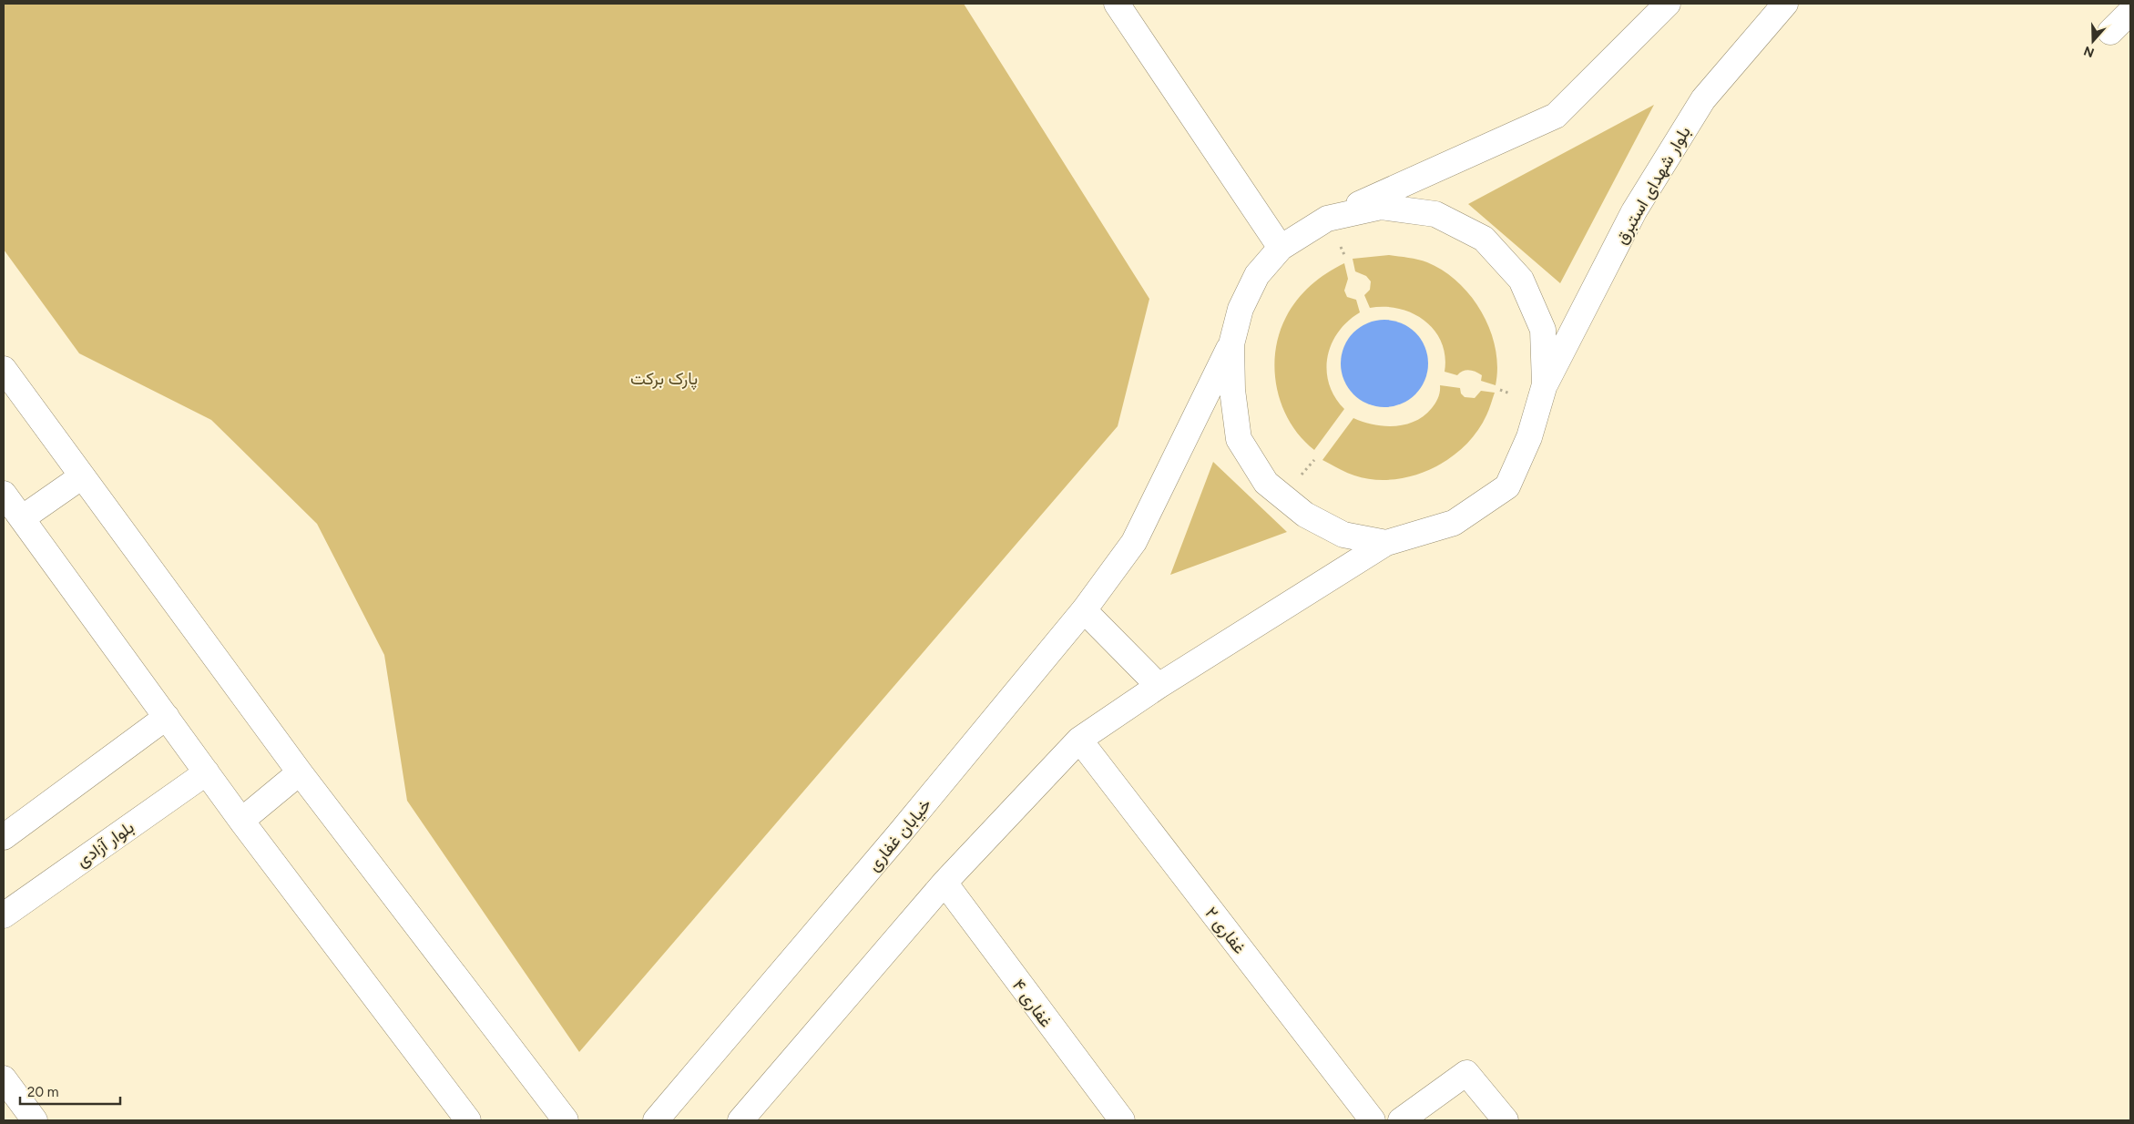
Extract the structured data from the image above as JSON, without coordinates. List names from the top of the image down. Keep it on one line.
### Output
{"streets":{"street":["بلوار شهدای استبرق","خیابان غفاری","بلوار آزادی","غفاری ۲","غفاری ۴"]},"parks":["پارک برکت"],"scale_bar":"20 m","north":"bottom"}
